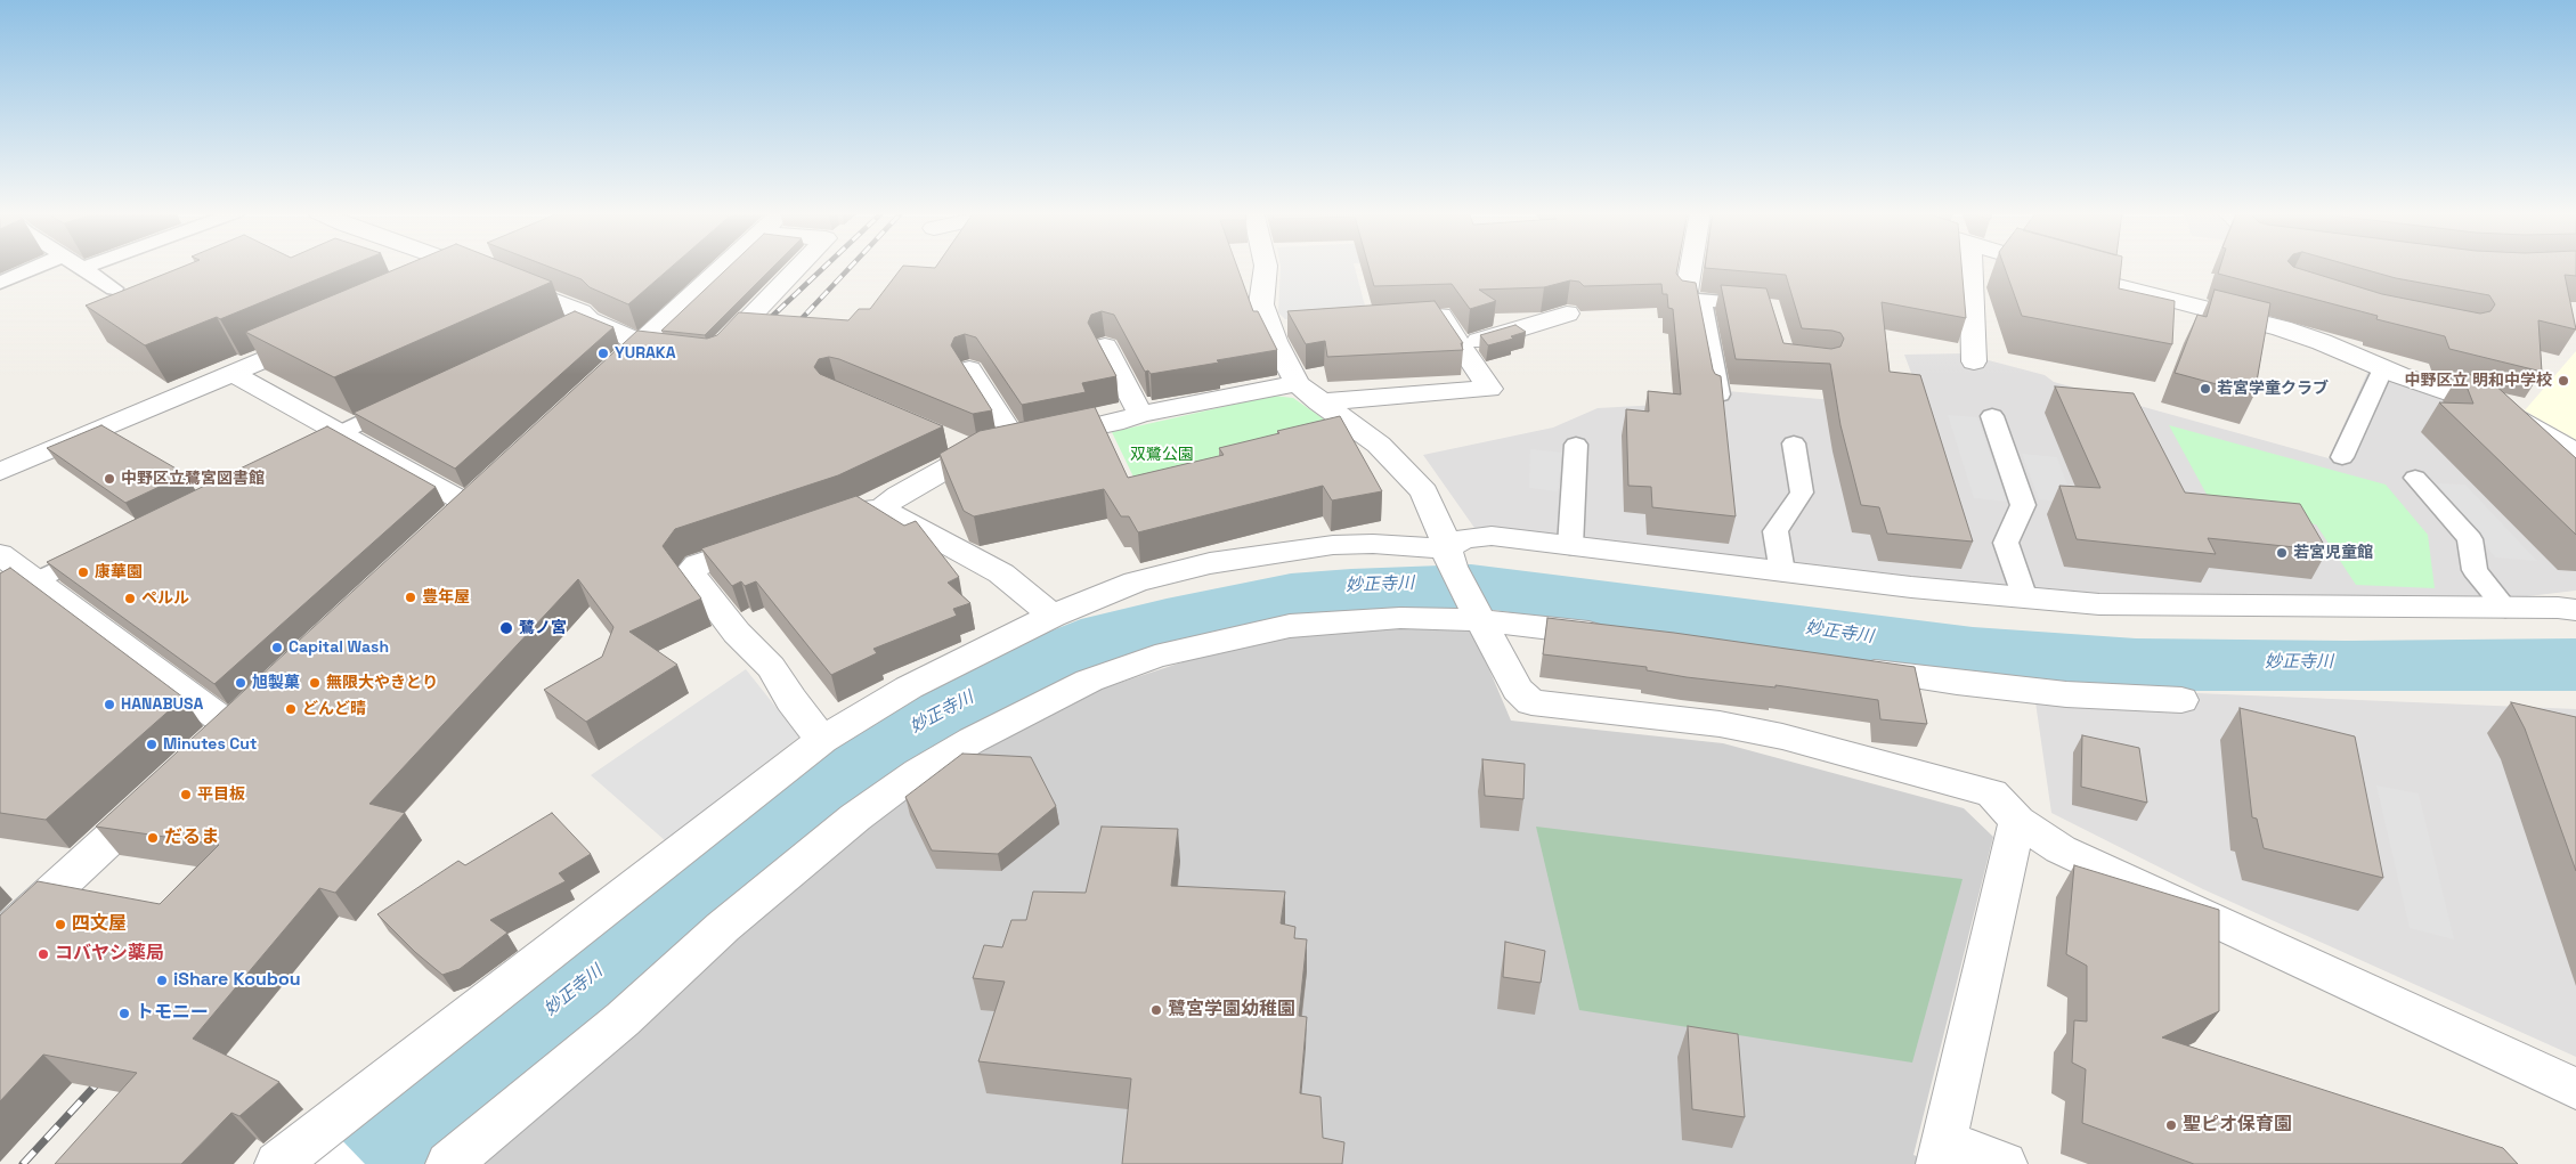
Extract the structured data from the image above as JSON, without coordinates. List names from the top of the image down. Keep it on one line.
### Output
{"water":["妙正寺川"],"parks":["双鷺公園"],"places":["YURAKA","中野区立 明和中学校","若宮学童クラブ","中野区立鷺宮図書館","若宮児童館","康華園","豊年屋","ペルル","鷺ノ宮","Capital Wash","旭製菓","無限大やきとり","HANABUSA","どんど晴","Minutes Cut","平目板","だるま","四文屋","コバヤシ薬局","iShare Koubou","鷺宮学園幼稚園","トモニー","聖ピオ保育園"]}
